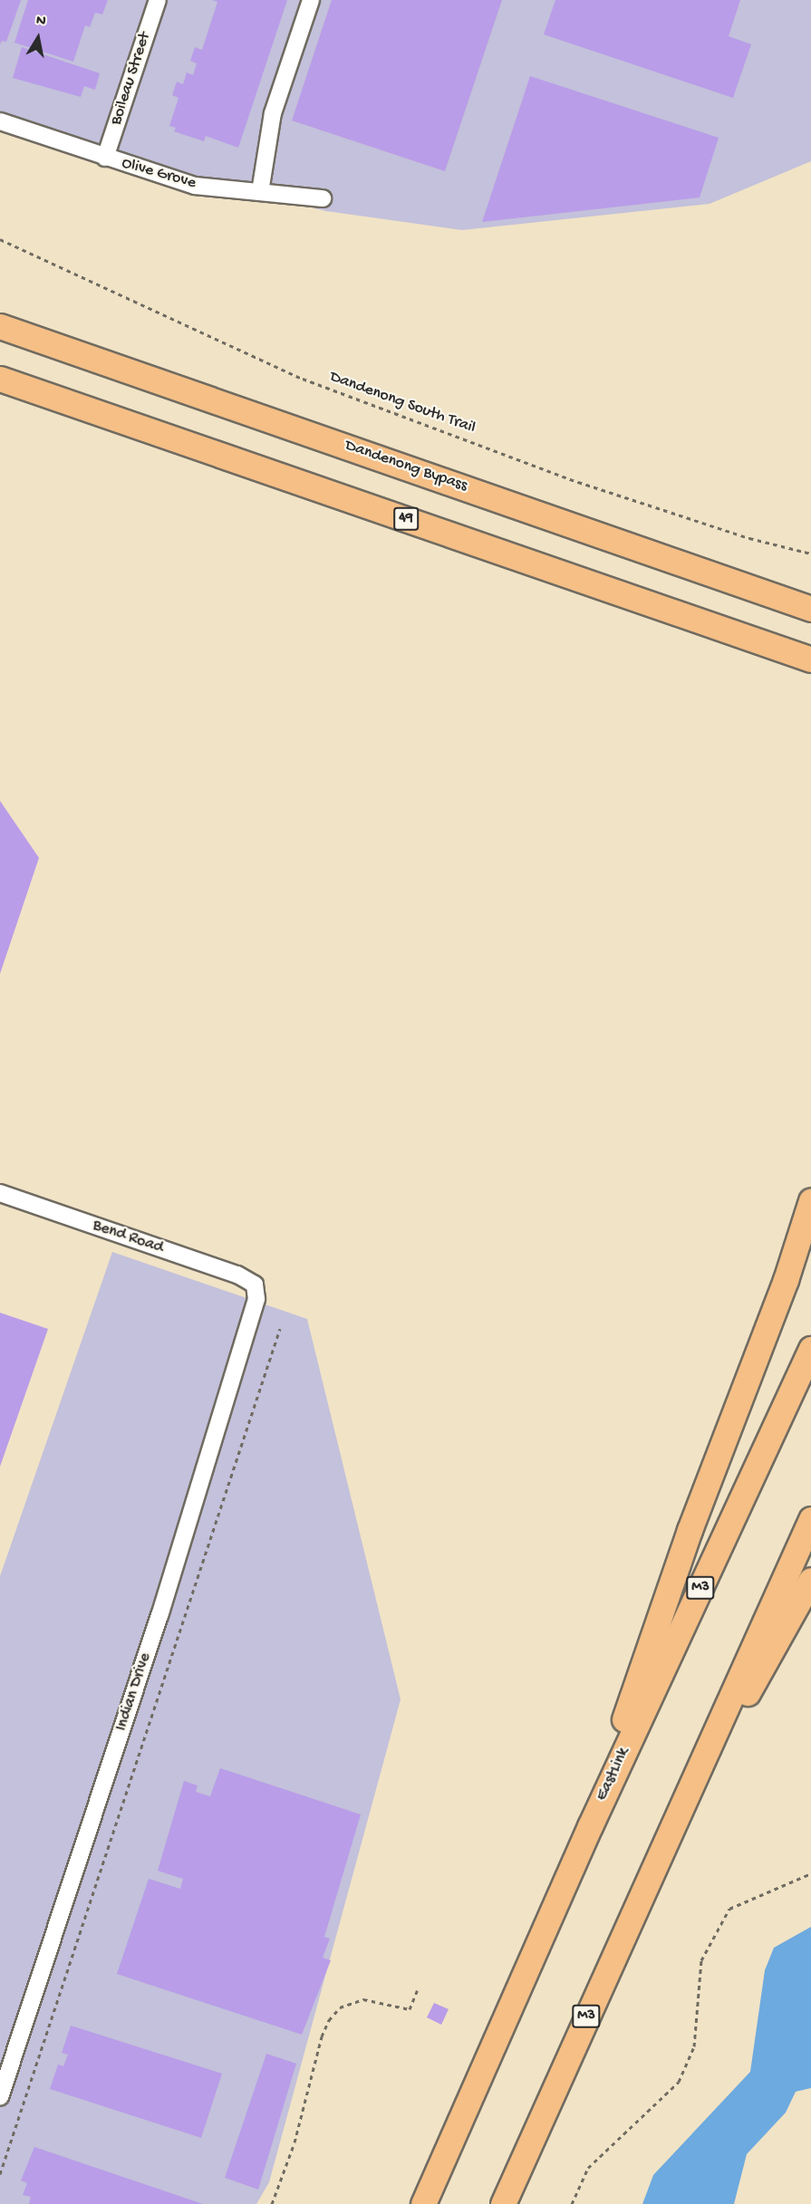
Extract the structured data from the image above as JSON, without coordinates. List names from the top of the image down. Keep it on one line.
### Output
{"streets":{"highway":["Dandenong Bypass","49","M3","EastLink"],"street":["Boileau Street","Olive Grove","Bend Road","Indian Drive"],"path":["Dandenong South Trail"]},"crossings":[["Boileau Street","Olive Grove"],["Bend Road","Indian Drive"]],"north":"top"}
